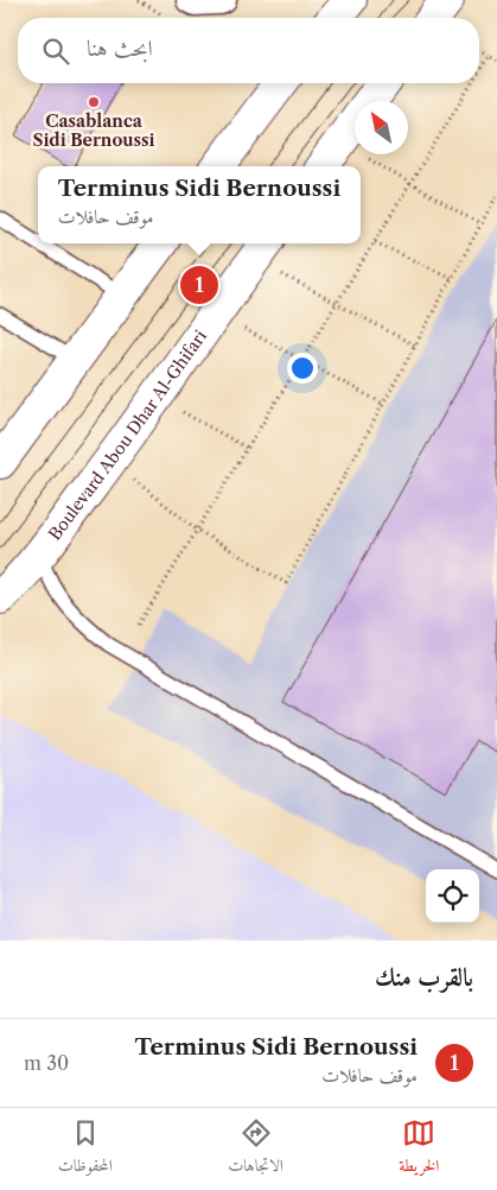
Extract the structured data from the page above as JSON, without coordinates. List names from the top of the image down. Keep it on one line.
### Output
{"streets":{"street":["Boulevard Abou Dhar Al-Ghifari"]},"places":["Casablanca Sidi Bernoussi"],"north":"top left","page":{"search":"ابحث هنا","popup":["Terminus Sidi Bernoussi","موقف حافلات"],"pins":"1","heading":"بالقرب منك","list":[{"mark":"1","name":"Terminus Sidi Bernoussi","note":"موقف حافلات","value":"30 m"}],"nav":["الخريطة","الاتجاهات","المحفوظات"]}}
